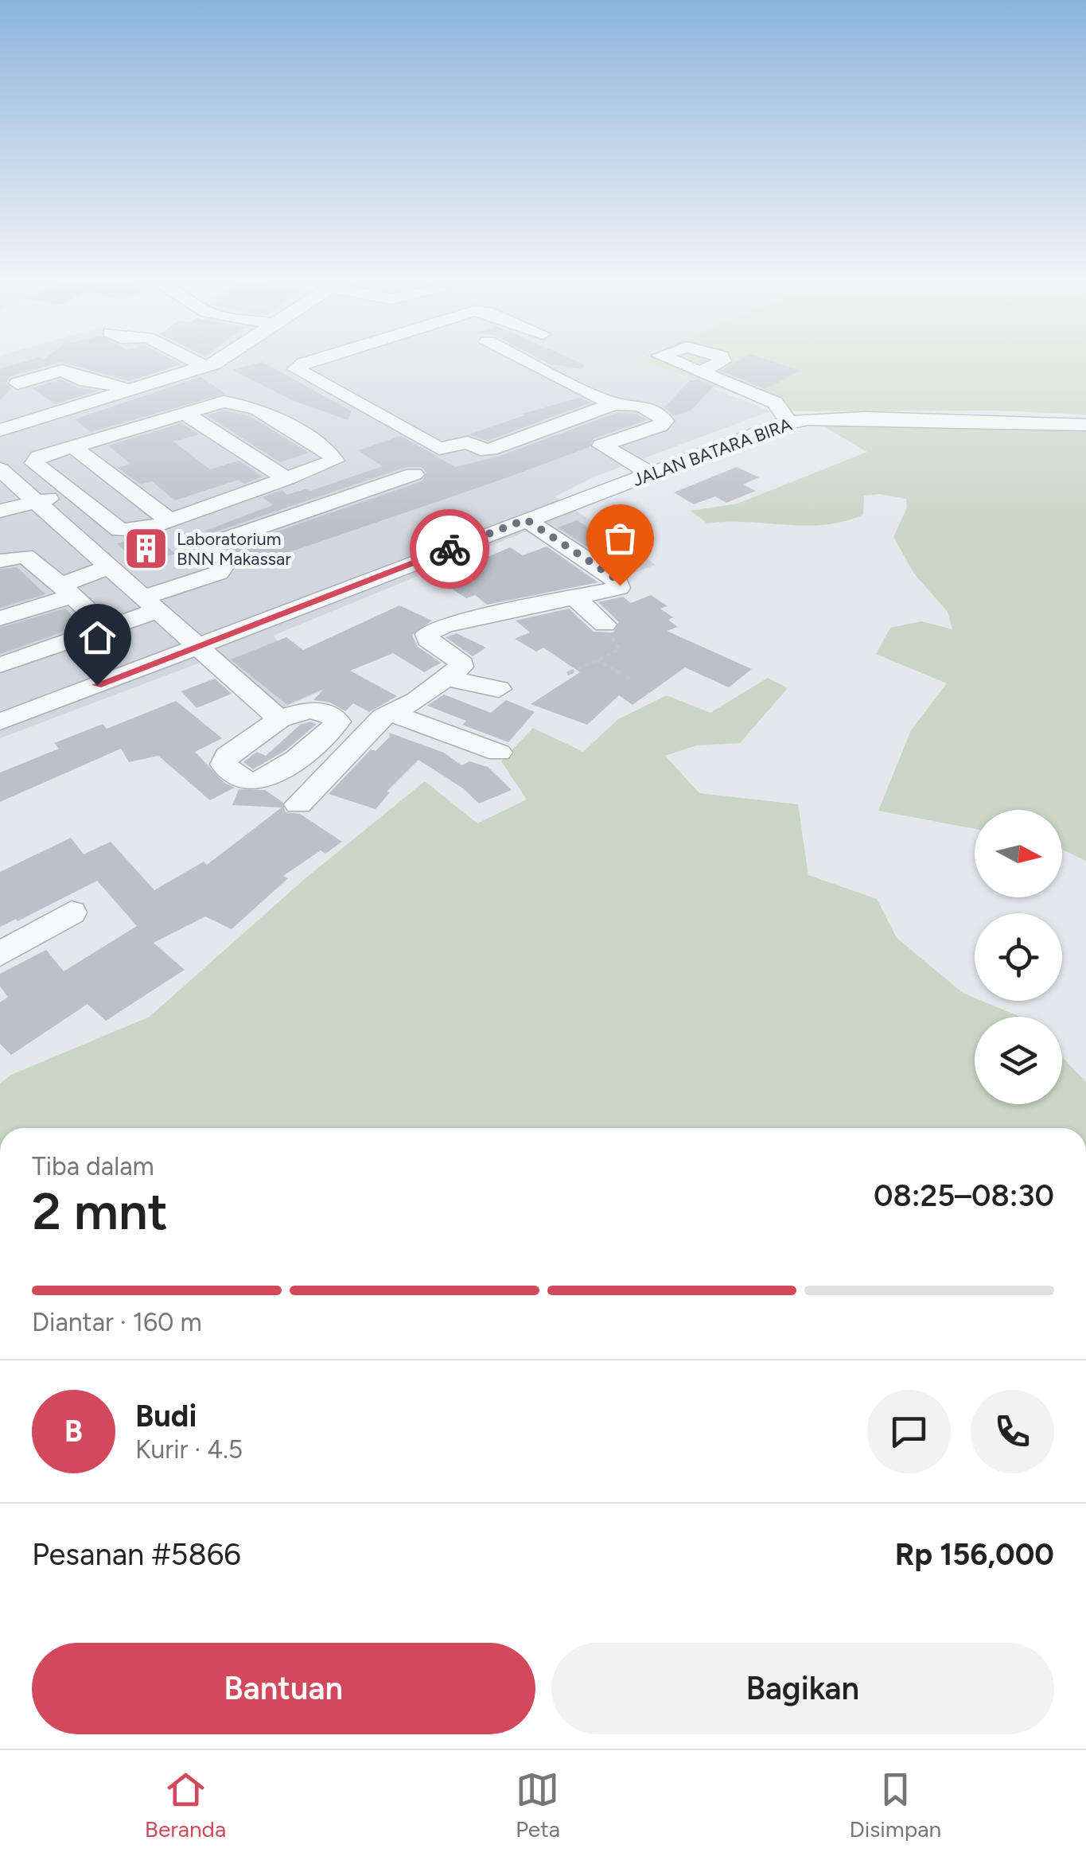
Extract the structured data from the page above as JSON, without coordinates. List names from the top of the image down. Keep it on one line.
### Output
{"streets":{"street":["JALAN BATARA BIRA"]},"places":{"building":["Laboratorium BNN Makassar"]},"north":"right","page":{"heading":["2 mnt","Tiba dalam","08:25–08:30"],"panel":["Budi","Kurir · 4.5","Pesanan #5866","Rp 156,000"],"bar":"Diantar · 160 m","round":"B","buttons":["Bantuan","Bagikan"],"tabs":["Beranda","Peta","Disimpan"]}}
